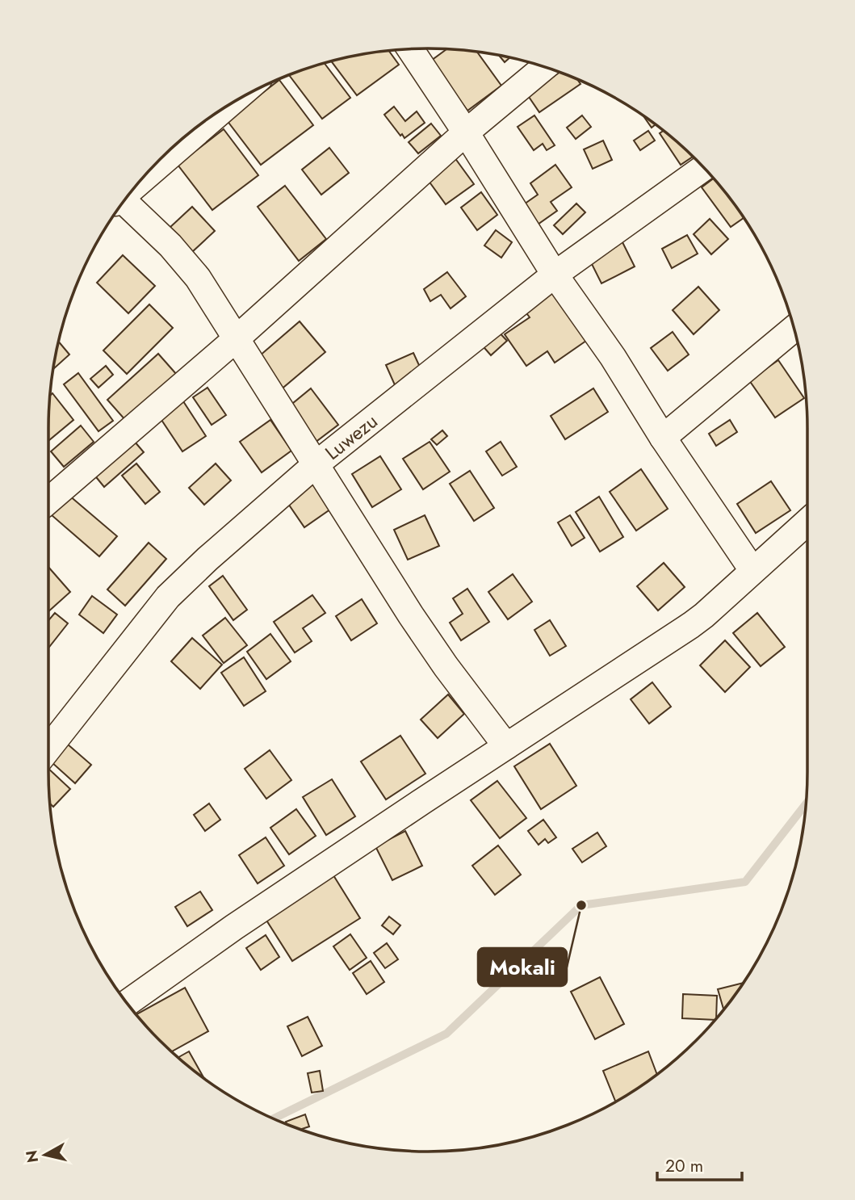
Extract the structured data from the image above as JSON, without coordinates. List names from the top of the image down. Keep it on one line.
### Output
{"streets":{"street":["Luwezu"]},"places":["Mokali"],"scale_bar":"20 m","north":"left"}
